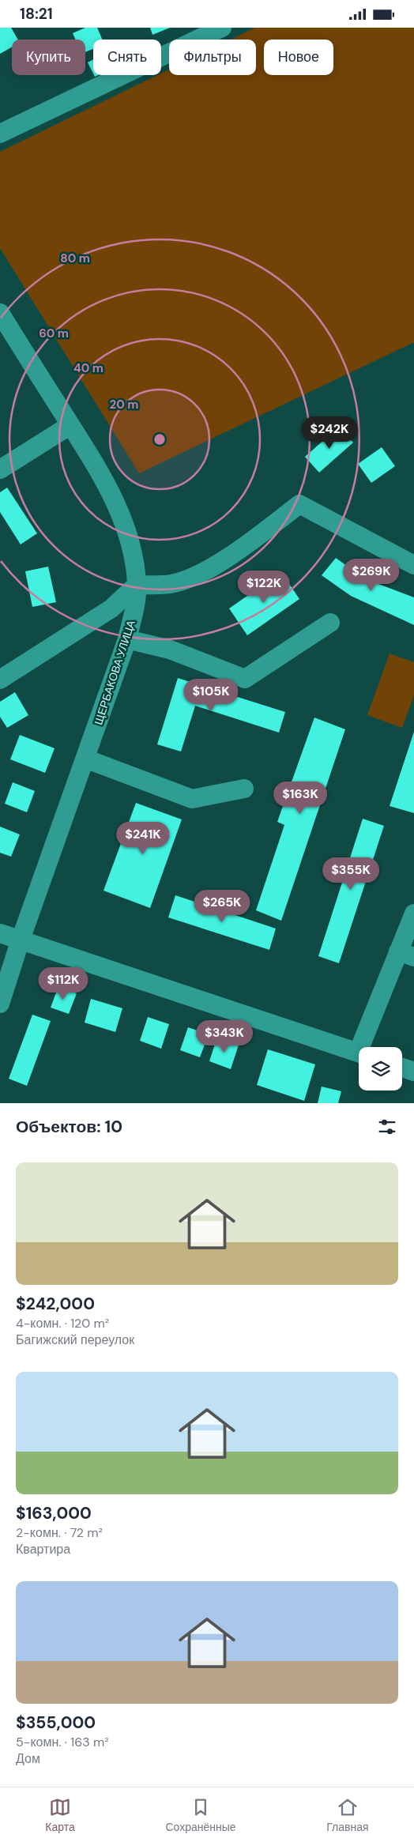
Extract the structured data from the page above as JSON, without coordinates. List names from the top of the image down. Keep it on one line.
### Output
{"streets":{"street":["ЩЕРБАКОВА УЛИЦА"]},"page":{"status":"18:21","chip":["Купить","Снять","Фильтры","Новое"],"price":["$242K","$269K","$122K","$105K","$163K","$241K","$355K","$265K","$112K","$343K"],"heading":"Объектов: 10","list":[{"name":"$242,000","note":"4-комн. · 120 m² · Багижский переулок"},{"name":"$163,000","note":"2-комн. · 72 m² · Квартира"},{"name":"$355,000","note":"5-комн. · 163 m² · Дом"}],"tabs":["Карта","Сохранённые","Главная"]},"rings":["80 m","60 m","40 m","20 m"]}
